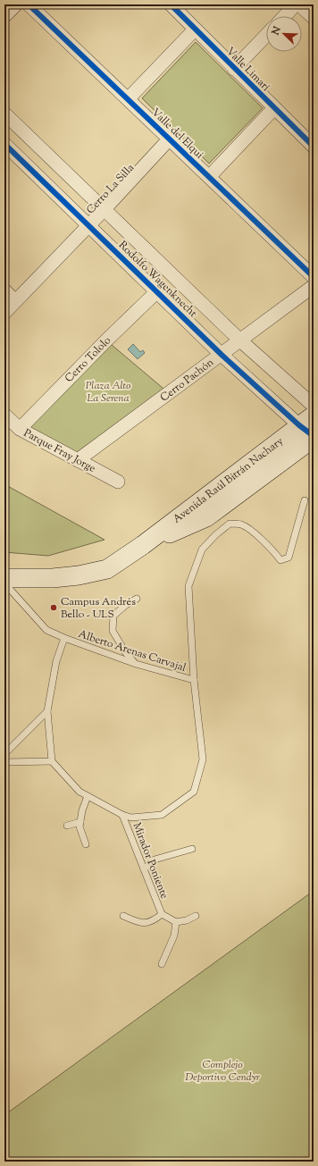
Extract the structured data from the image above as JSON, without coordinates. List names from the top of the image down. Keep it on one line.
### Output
{"streets":{"main road":["Avenida Raúl Bitrán Nachary"],"street":["Valle Limarí","Valle del Elqui","Cerro La Silla","Rodolfo Wagenknecht","Cerro Tololo","Cerro Pachón","Parque Fray Jorge"],"lane":["Alberto Arenas Carvajal","Mirador Poniente"]},"crossings":[["Valle del Elqui","Cerro La Silla"],["Cerro La Silla","Rodolfo Wagenknecht"],["Rodolfo Wagenknecht","Cerro Tololo"],["Rodolfo Wagenknecht","Cerro Pachón"],["Rodolfo Wagenknecht","Avenida Raúl Bitrán Nachary"],["Cerro Tololo","Parque Fray Jorge"],["Cerro Pachón","Parque Fray Jorge"],["Avenida Raúl Bitrán Nachary","Alberto Arenas Carvajal"],["Alberto Arenas Carvajal","Mirador Poniente"]],"parks":["Plaza Alto La Serena","Complejo Deportivo Cendyr"],"places":["Campus Andrés Bello - ULS"],"north":"top left"}
